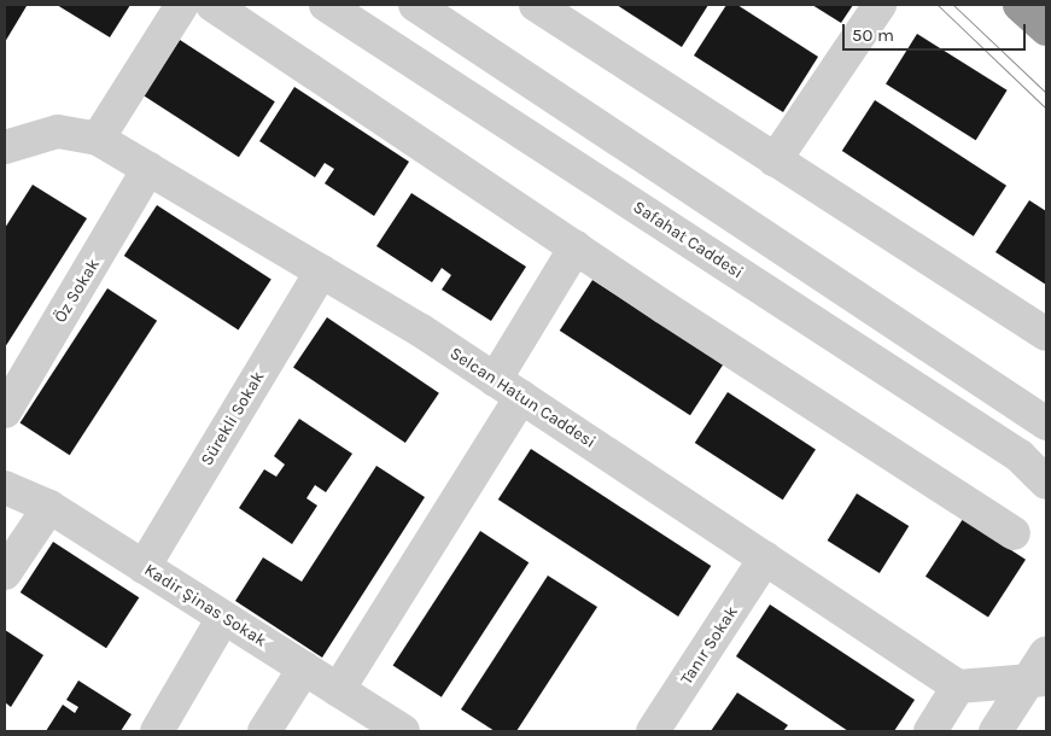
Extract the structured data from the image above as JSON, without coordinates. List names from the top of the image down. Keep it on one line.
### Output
{"streets":{"street":["Safahat Caddesi","Öz Sokak","Selcan Hatun Caddesi","Sürekli Sokak","Kadir Şinas Sokak","Tanır Sokak"]},"crossings":[["Öz Sokak","Selcan Hatun Caddesi"],["Selcan Hatun Caddesi","Sürekli Sokak"],["Selcan Hatun Caddesi","Tanır Sokak"],["Sürekli Sokak","Kadir Şinas Sokak"]],"scale_bar":"50 m"}
